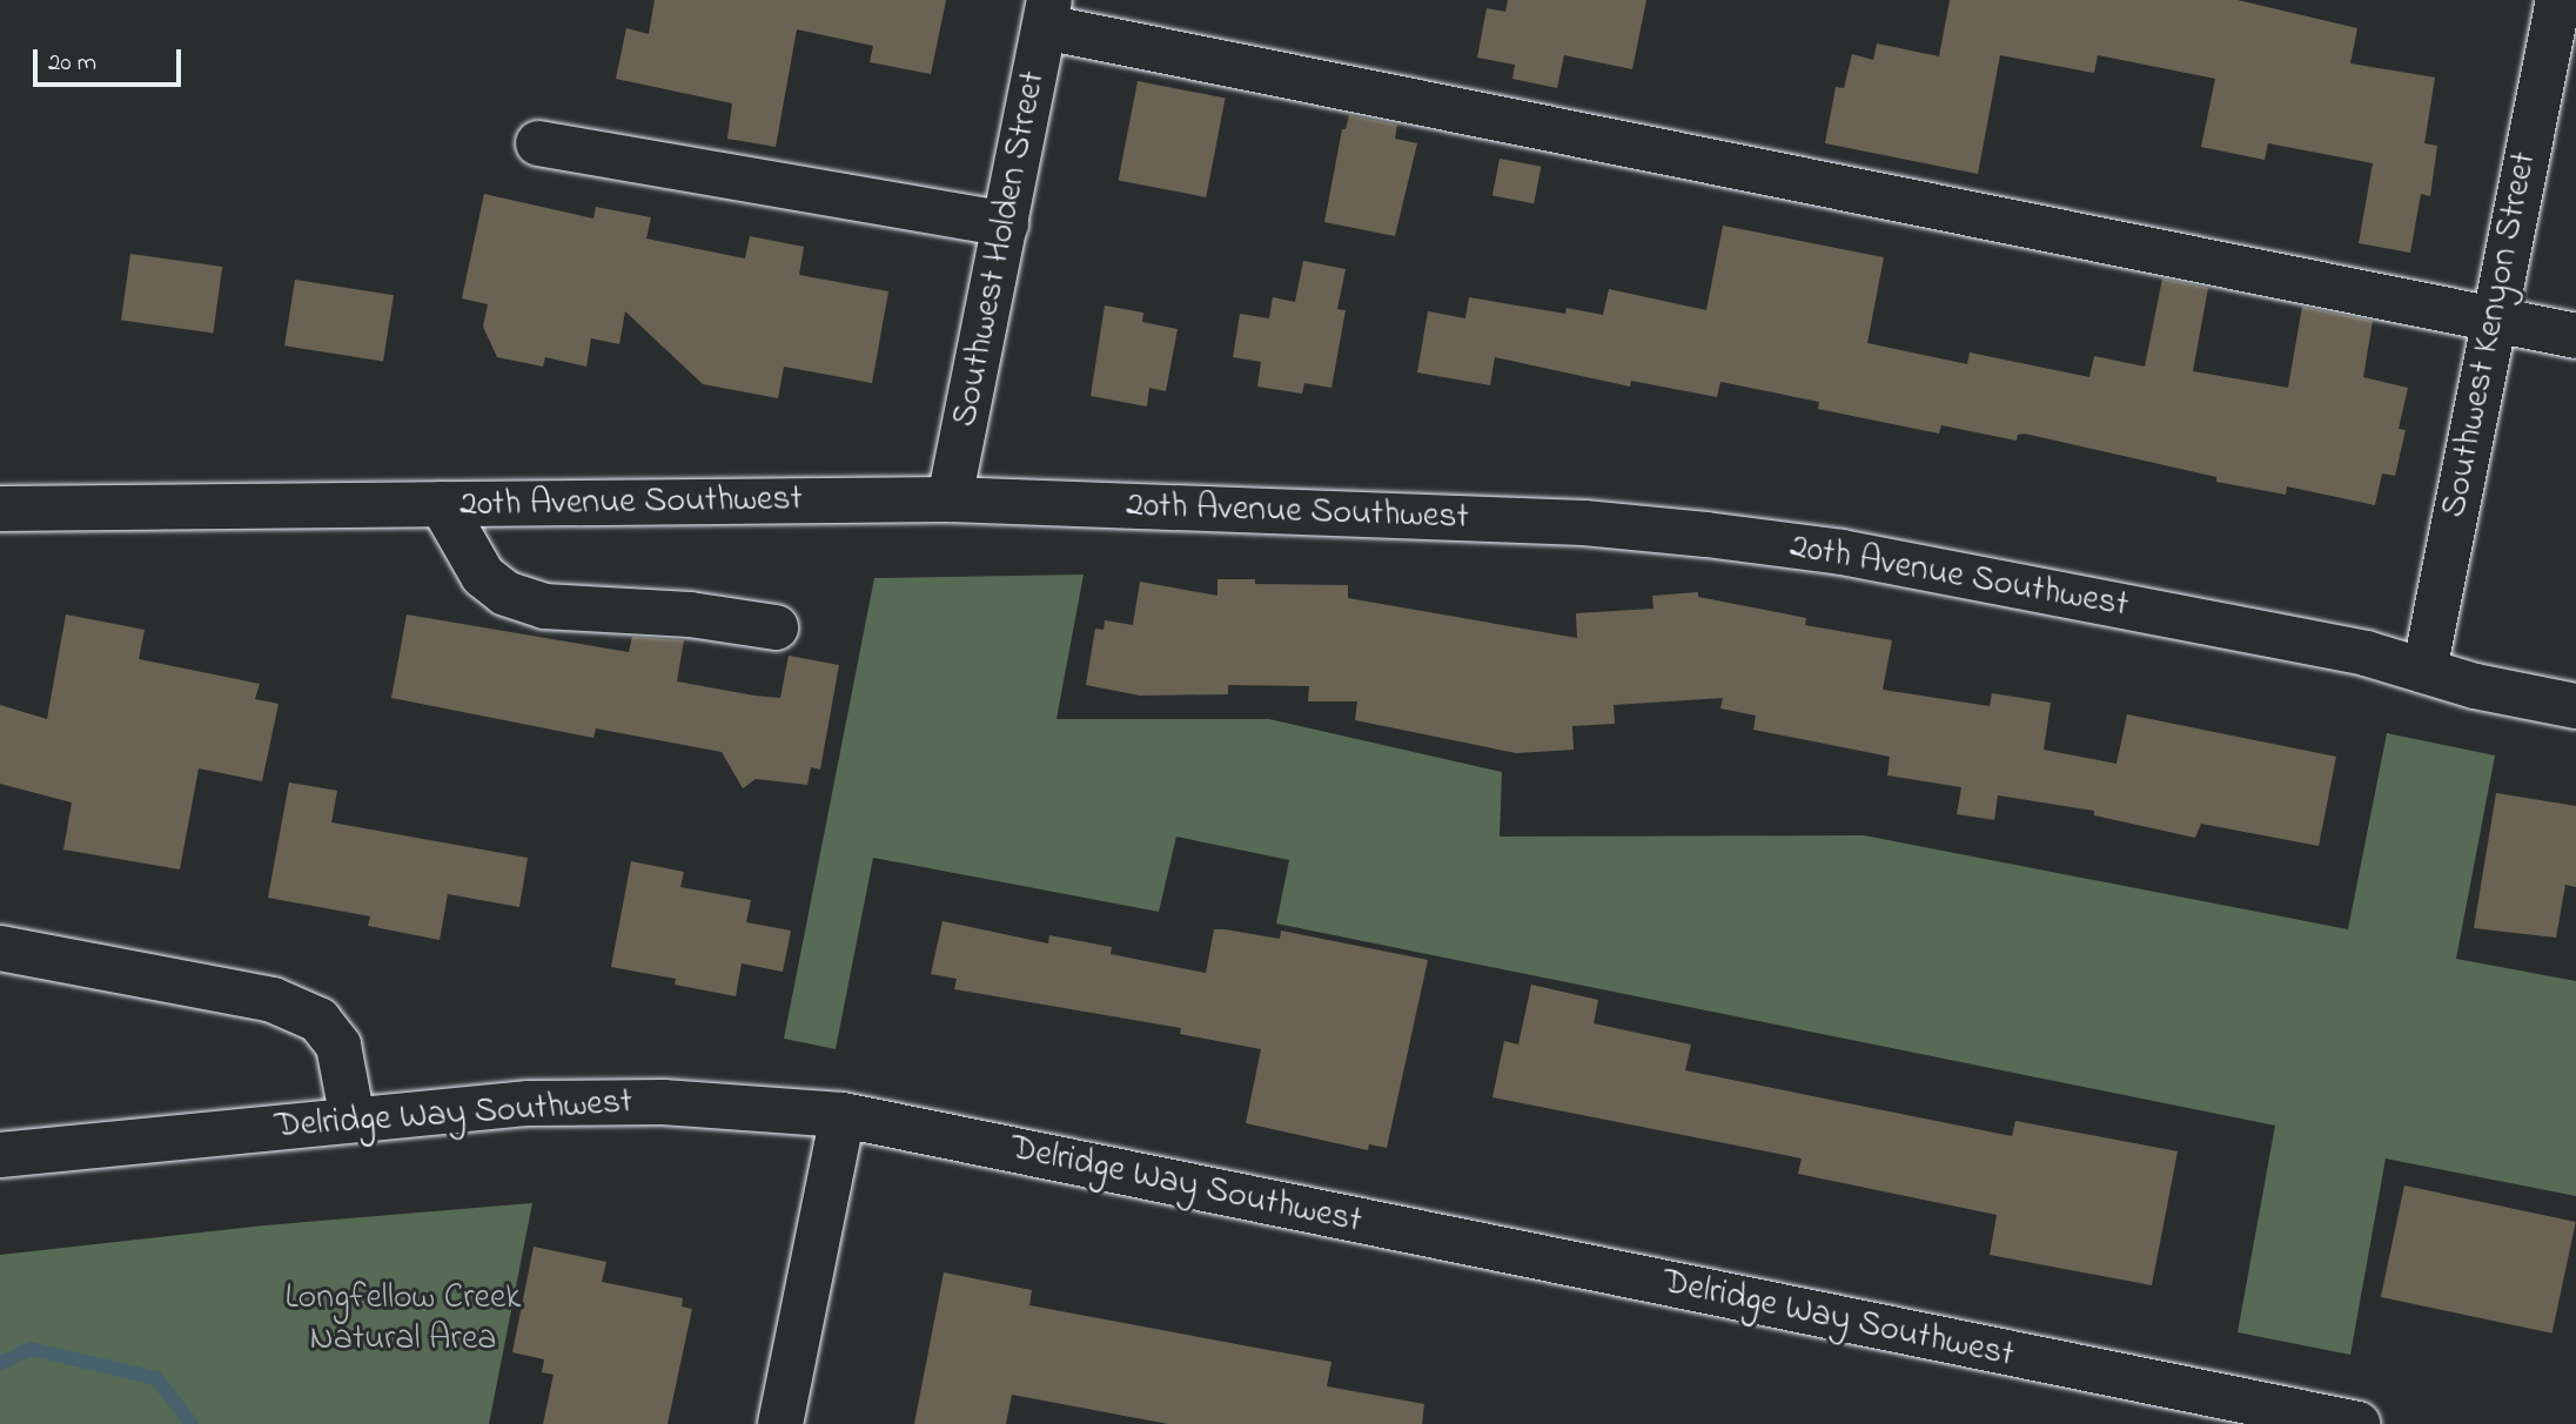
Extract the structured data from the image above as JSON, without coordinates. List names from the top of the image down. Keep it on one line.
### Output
{"streets":{"street":["Southwest Holden Street","Southwest Kenyon Street","20th Avenue Southwest","Delridge Way Southwest"]},"crossings":[["Southwest Holden Street","20th Avenue Southwest"],["Southwest Kenyon Street","20th Avenue Southwest"]],"parks":["Longfellow Creek Natural Area"],"scale_bar":"20 m"}
